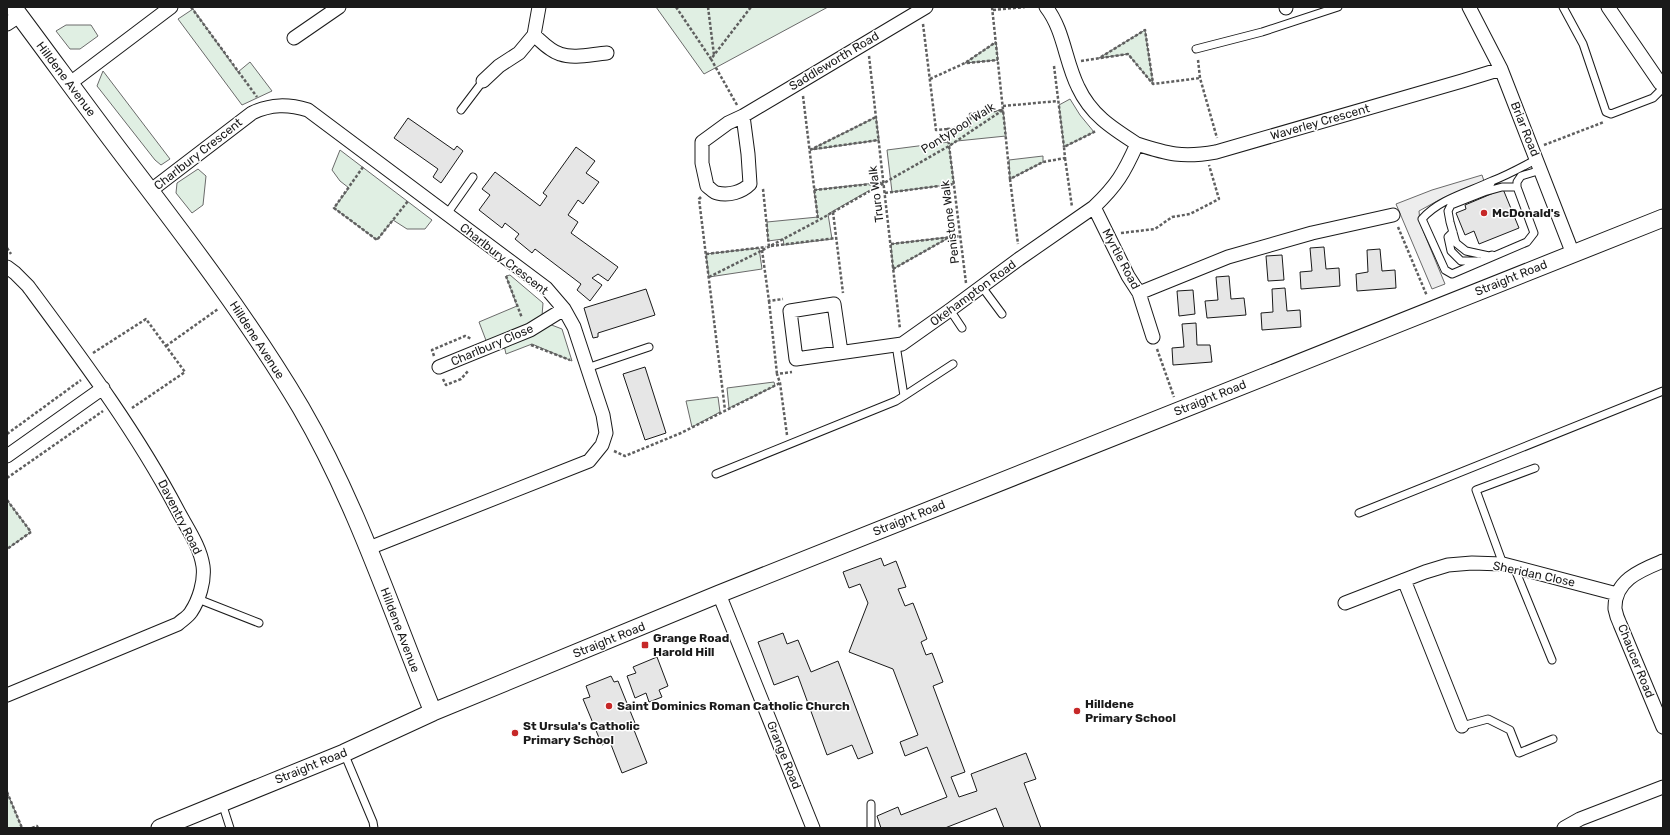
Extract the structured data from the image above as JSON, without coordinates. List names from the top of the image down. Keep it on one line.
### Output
{"streets":{"street":["Saddleworth Road","Hilldene Avenue","Waverley Crescent","Briar Road","Charlbury Crescent","Myrtle Road","Straight Road","Okehampton Road","Charlbury Close","Daventry Road","Sheridan Close","Chaucer Road","Grange Road"],"path":["Pontypool Walk","Truro Walk","Penistone Walk"]},"crossings":[["Saddleworth Road","Truro Walk"],["Hilldene Avenue","Charlbury Crescent"],["Hilldene Avenue","Straight Road"],["Waverley Crescent","Briar Road"],["Pontypool Walk","Truro Walk"],["Pontypool Walk","Penistone Walk"],["Pontypool Walk","Okehampton Road"],["Briar Road","Straight Road"],["Charlbury Crescent","Charlbury Close"],["Truro Walk","Okehampton Road"],["Penistone Walk","Okehampton Road"],["Myrtle Road","Okehampton Road"],["Straight Road","Grange Road"],["Sheridan Close","Chaucer Road"]],"places":{"other":["McDonald's","Saint Dominics Roman Catholic Church","Hilldene Primary School","St Ursula's Catholic Primary School"],"transit":["Grange Road Harold Hill"]}}
